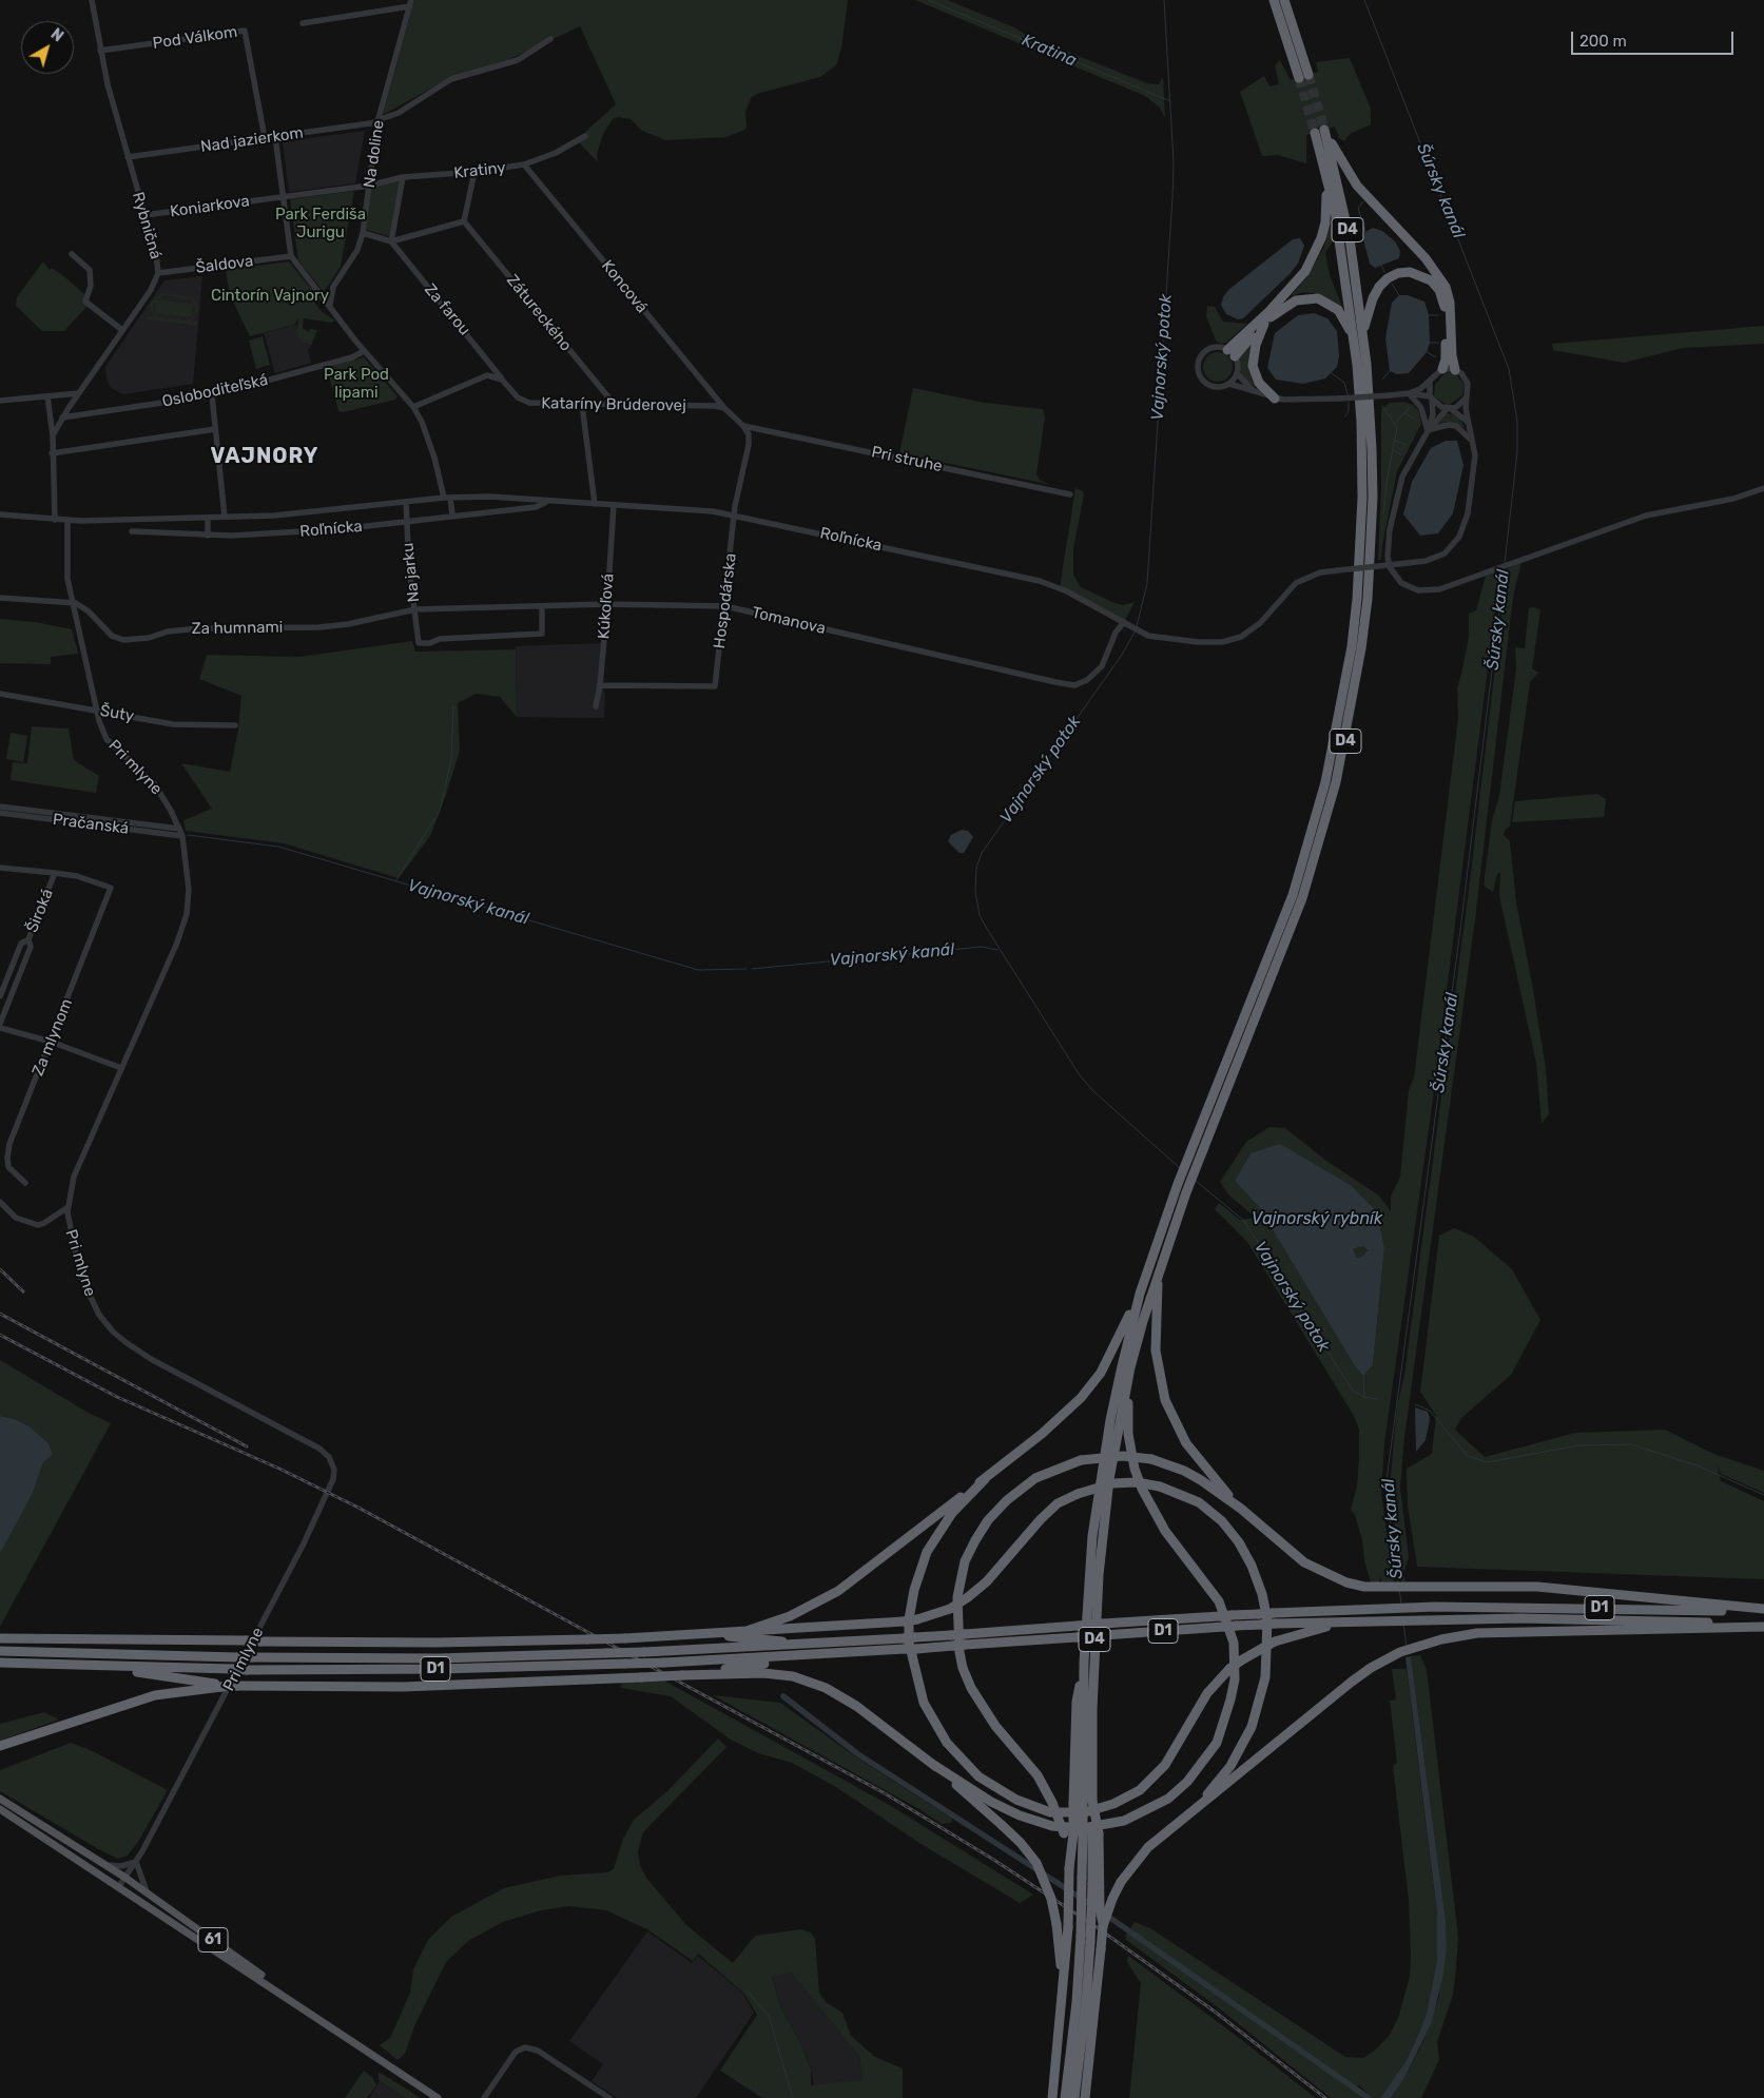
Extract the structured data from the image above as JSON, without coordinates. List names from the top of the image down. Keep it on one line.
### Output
{"streets":{"highway":["D4","D1"],"main road":["61"],"street":["Pod Válkom","Nad jazierkom","Na doline","Kratiny","Koniarkova","Rybničná","Šaldova","Koncová","Za farou","Zátureckého","Osloboditeľská","Kataríny Brúderovej","Pri struhe","Roľnícka","Na jarku","Hospodárska","Kúkoľová","Tomanova","Za humnami","Šuty","Pri mlyne","Pračanská","Široká","Za mlynom"]},"crossings":[["Pod Válkom","Nad jazierkom"],["Pod Válkom","Rybničná"],["Nad jazierkom","Na doline"],["Nad jazierkom","Rybničná"],["Na doline","Kratiny"],["Na doline","Koniarkova"],["Kratiny","Koniarkova"],["Kratiny","Koncová"],["Koniarkova","Rybničná"],["Rybničná","Šaldova"],["Rybničná","Osloboditeľská"],["Rybničná","Roľnícka"],["Koncová","Kataríny Brúderovej"],["Za farou","Kataríny Brúderovej"],["Zátureckého","Kataríny Brúderovej"],["Roľnícka","Na jarku"],["Roľnícka","Hospodárska"],["Roľnícka","Kúkoľová"],["Roľnícka","Tomanova"],["Roľnícka","Pri mlyne"],["Na jarku","Tomanova"],["Na jarku","Za humnami"],["Hospodárska","Kúkoľová"],["Hospodárska","Tomanova"],["Kúkoľová","Tomanova"],["Tomanova","Za humnami"],["Za humnami","Pri mlyne"],["Šuty","Pri mlyne"],["Pri mlyne","Pračanská"],["Pri mlyne","61"],["Široká","Za mlynom"]],"districts":["VAJNORY"],"water":["Kratina","Šúrsky kanál","Vajnorský potok","Vajnorský kanál","Vajnorský rybník"],"parks":["Park Ferdiša Jurigu","Cintorín Vajnory","Park Pod lipami"],"scale_bar":"200 m","north":"top right"}
